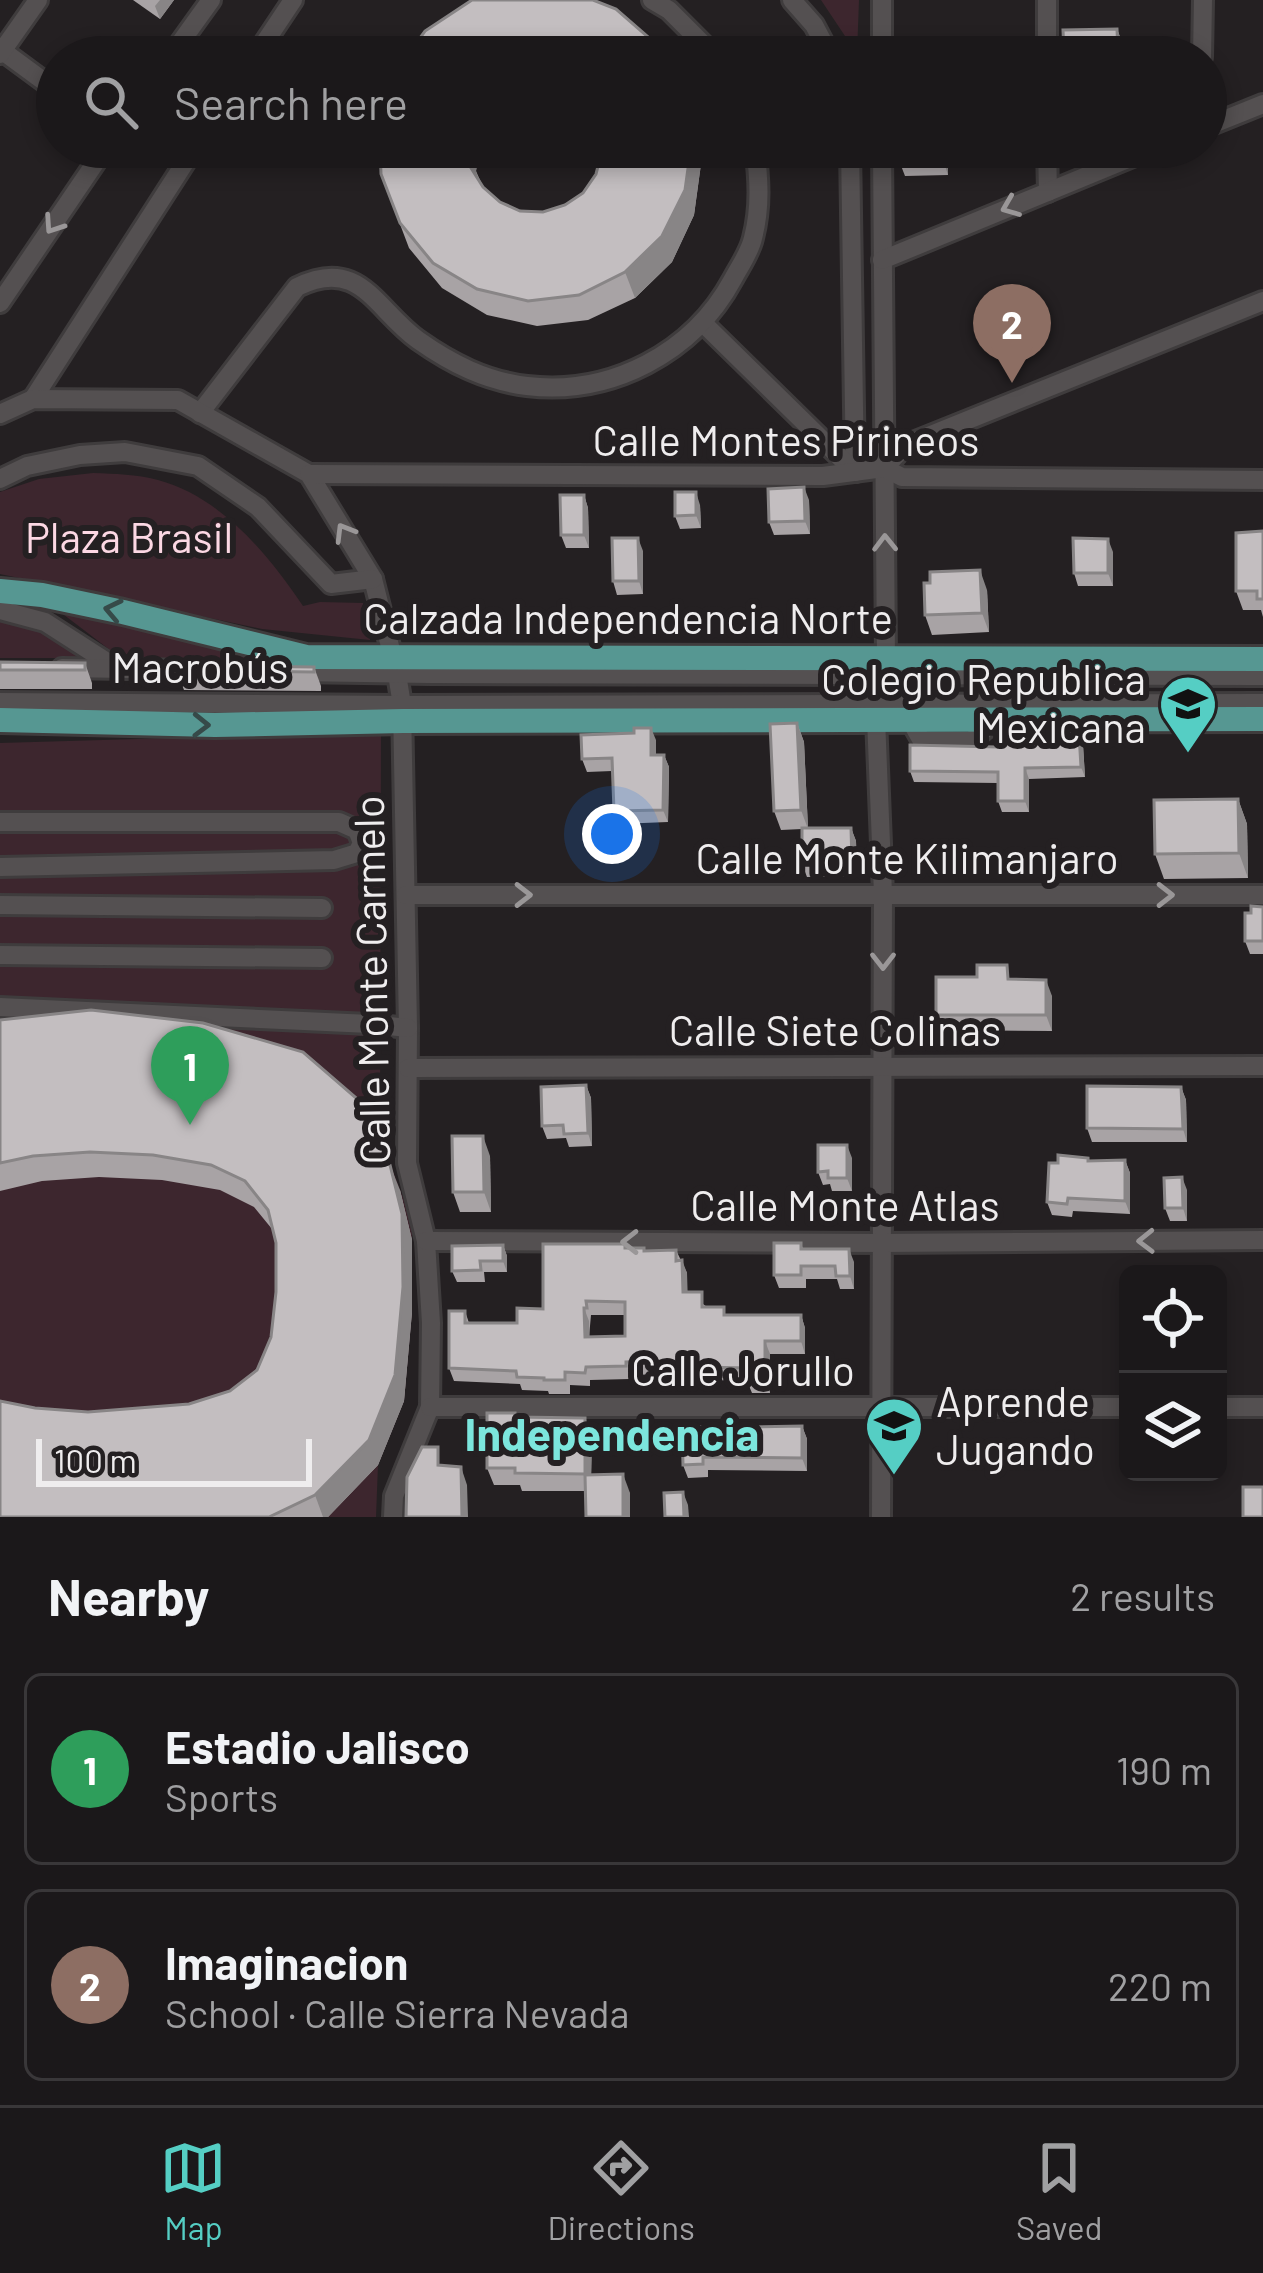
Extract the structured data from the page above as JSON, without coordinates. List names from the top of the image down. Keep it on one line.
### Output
{"streets":{"main road":["Calzada Independencia Norte"],"street":["Calle Montes Pirineos","Macrobús","Calle Monte Kilimanjaro","Calle Monte Carmelo","Calle Siete Colinas","Calle Monte Atlas","Calle Jorullo"]},"crossings":[["Calzada Independencia Norte","Macrobús"],["Macrobús","Calle Monte Carmelo"],["Calle Monte Kilimanjaro","Calle Monte Carmelo"],["Calle Monte Carmelo","Calle Siete Colinas"],["Calle Monte Carmelo","Calle Monte Atlas"],["Calle Monte Carmelo","Calle Jorullo"]],"one_way":["Calle Monte Kilimanjaro","Calle Monte Atlas"],"districts":["Independencia"],"parks":["Plaza Brasil"],"places":{"school or university":["Colegio Republica Mexicana","Aprende Jugando"]},"scale_bar":"100 m","page":{"search":"Search here","pins":["2","1"],"scale":"100 m","heading":["Nearby","2 results"],"list":[{"mark":"1","name":"Estadio Jalisco","note":"Sports","value":"190 m"},{"mark":"2","name":"Imaginacion","note":"School · Calle Sierra Nevada","value":"220 m"}],"nav":["Map","Directions","Saved"]}}
